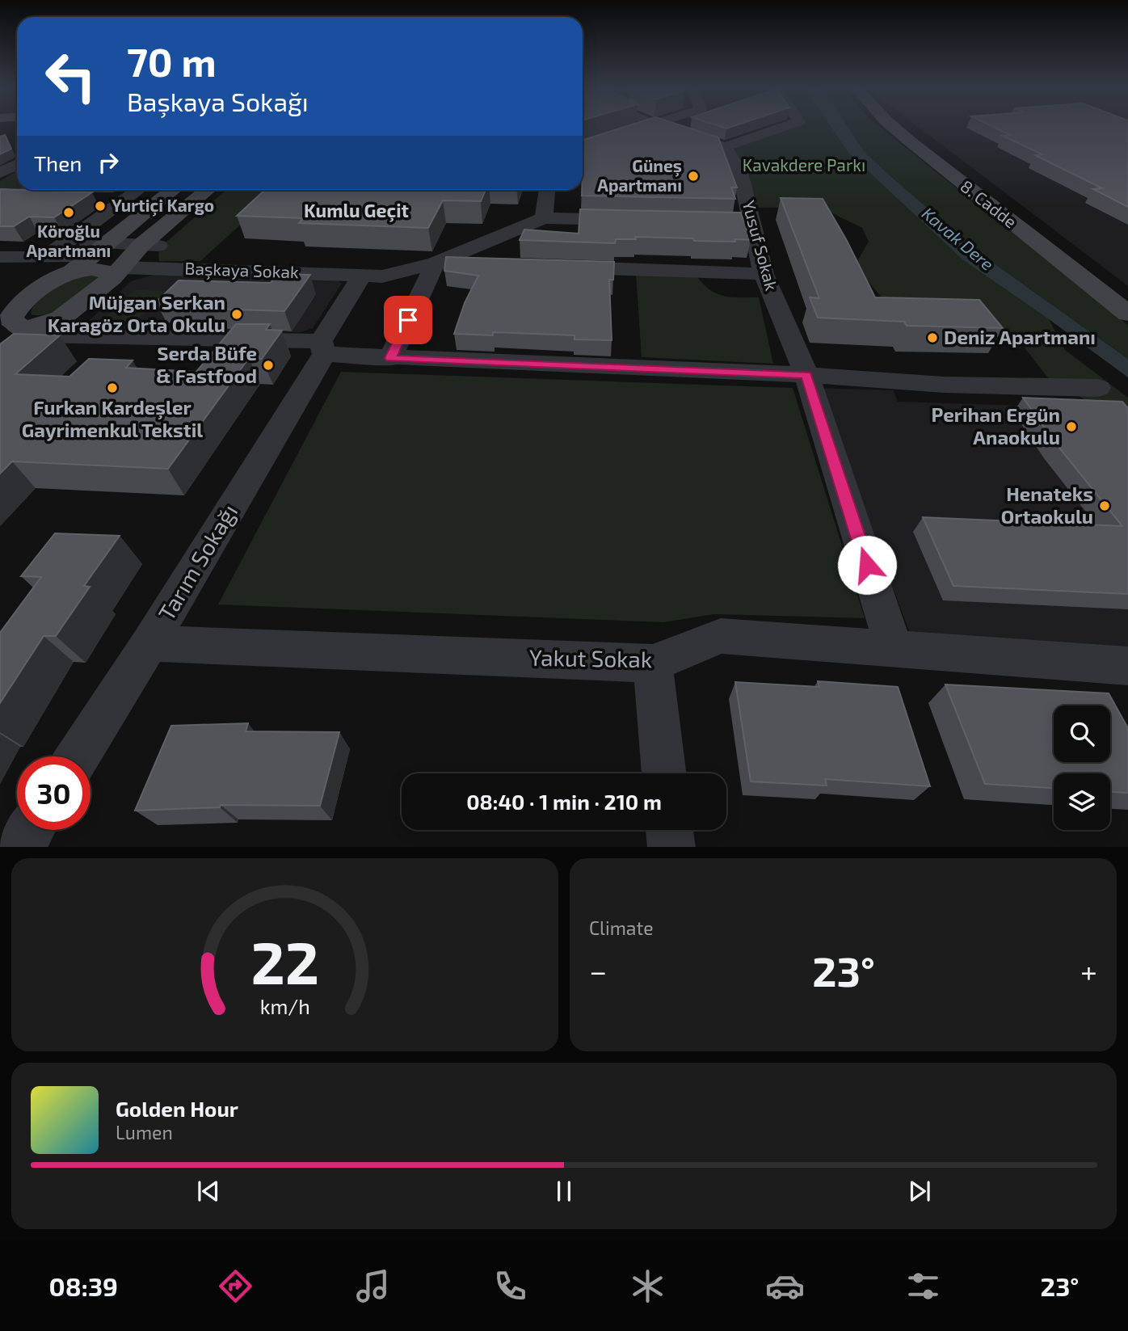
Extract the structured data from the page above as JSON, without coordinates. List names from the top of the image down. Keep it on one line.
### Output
{"streets":{"main road":["8. Cadde"],"street":["Yusuf Sokak","Başkaya Sokak","Tarım Sokağı","Yakut Sokak"]},"crossings":[["Yusuf Sokak","Yakut Sokak"],["Başkaya Sokak","Tarım Sokağı"],["Tarım Sokağı","Yakut Sokak"]],"districts":["Kumlu Geçit"],"water":["Kavak Dere"],"parks":["Kavakdere Parkı"],"places":["Güneş Apartmanı","Yurtiçi Kargo","Köroğlu Apartmanı","Müjgan Serkan Karagöz Orta Okulu","Deniz Apartmanı","Serda Büfe & Fastfood","Furkan Kardeşler Gayrimenkul Tekstil","Perihan Ergün Anaokulu","Henateks Ortaokulu"],"page":{"turn":["70 m","Başkaya Sokağı"],"then":"Then","limit":"30","trip":"08:40 · 1 min · 210 m","tile":"Climate","heat":["−","23°","+"],"song":["Golden Hour","Lumen"],"tabs":["08:39","23°"],"gauge":["22","km/h"]}}
